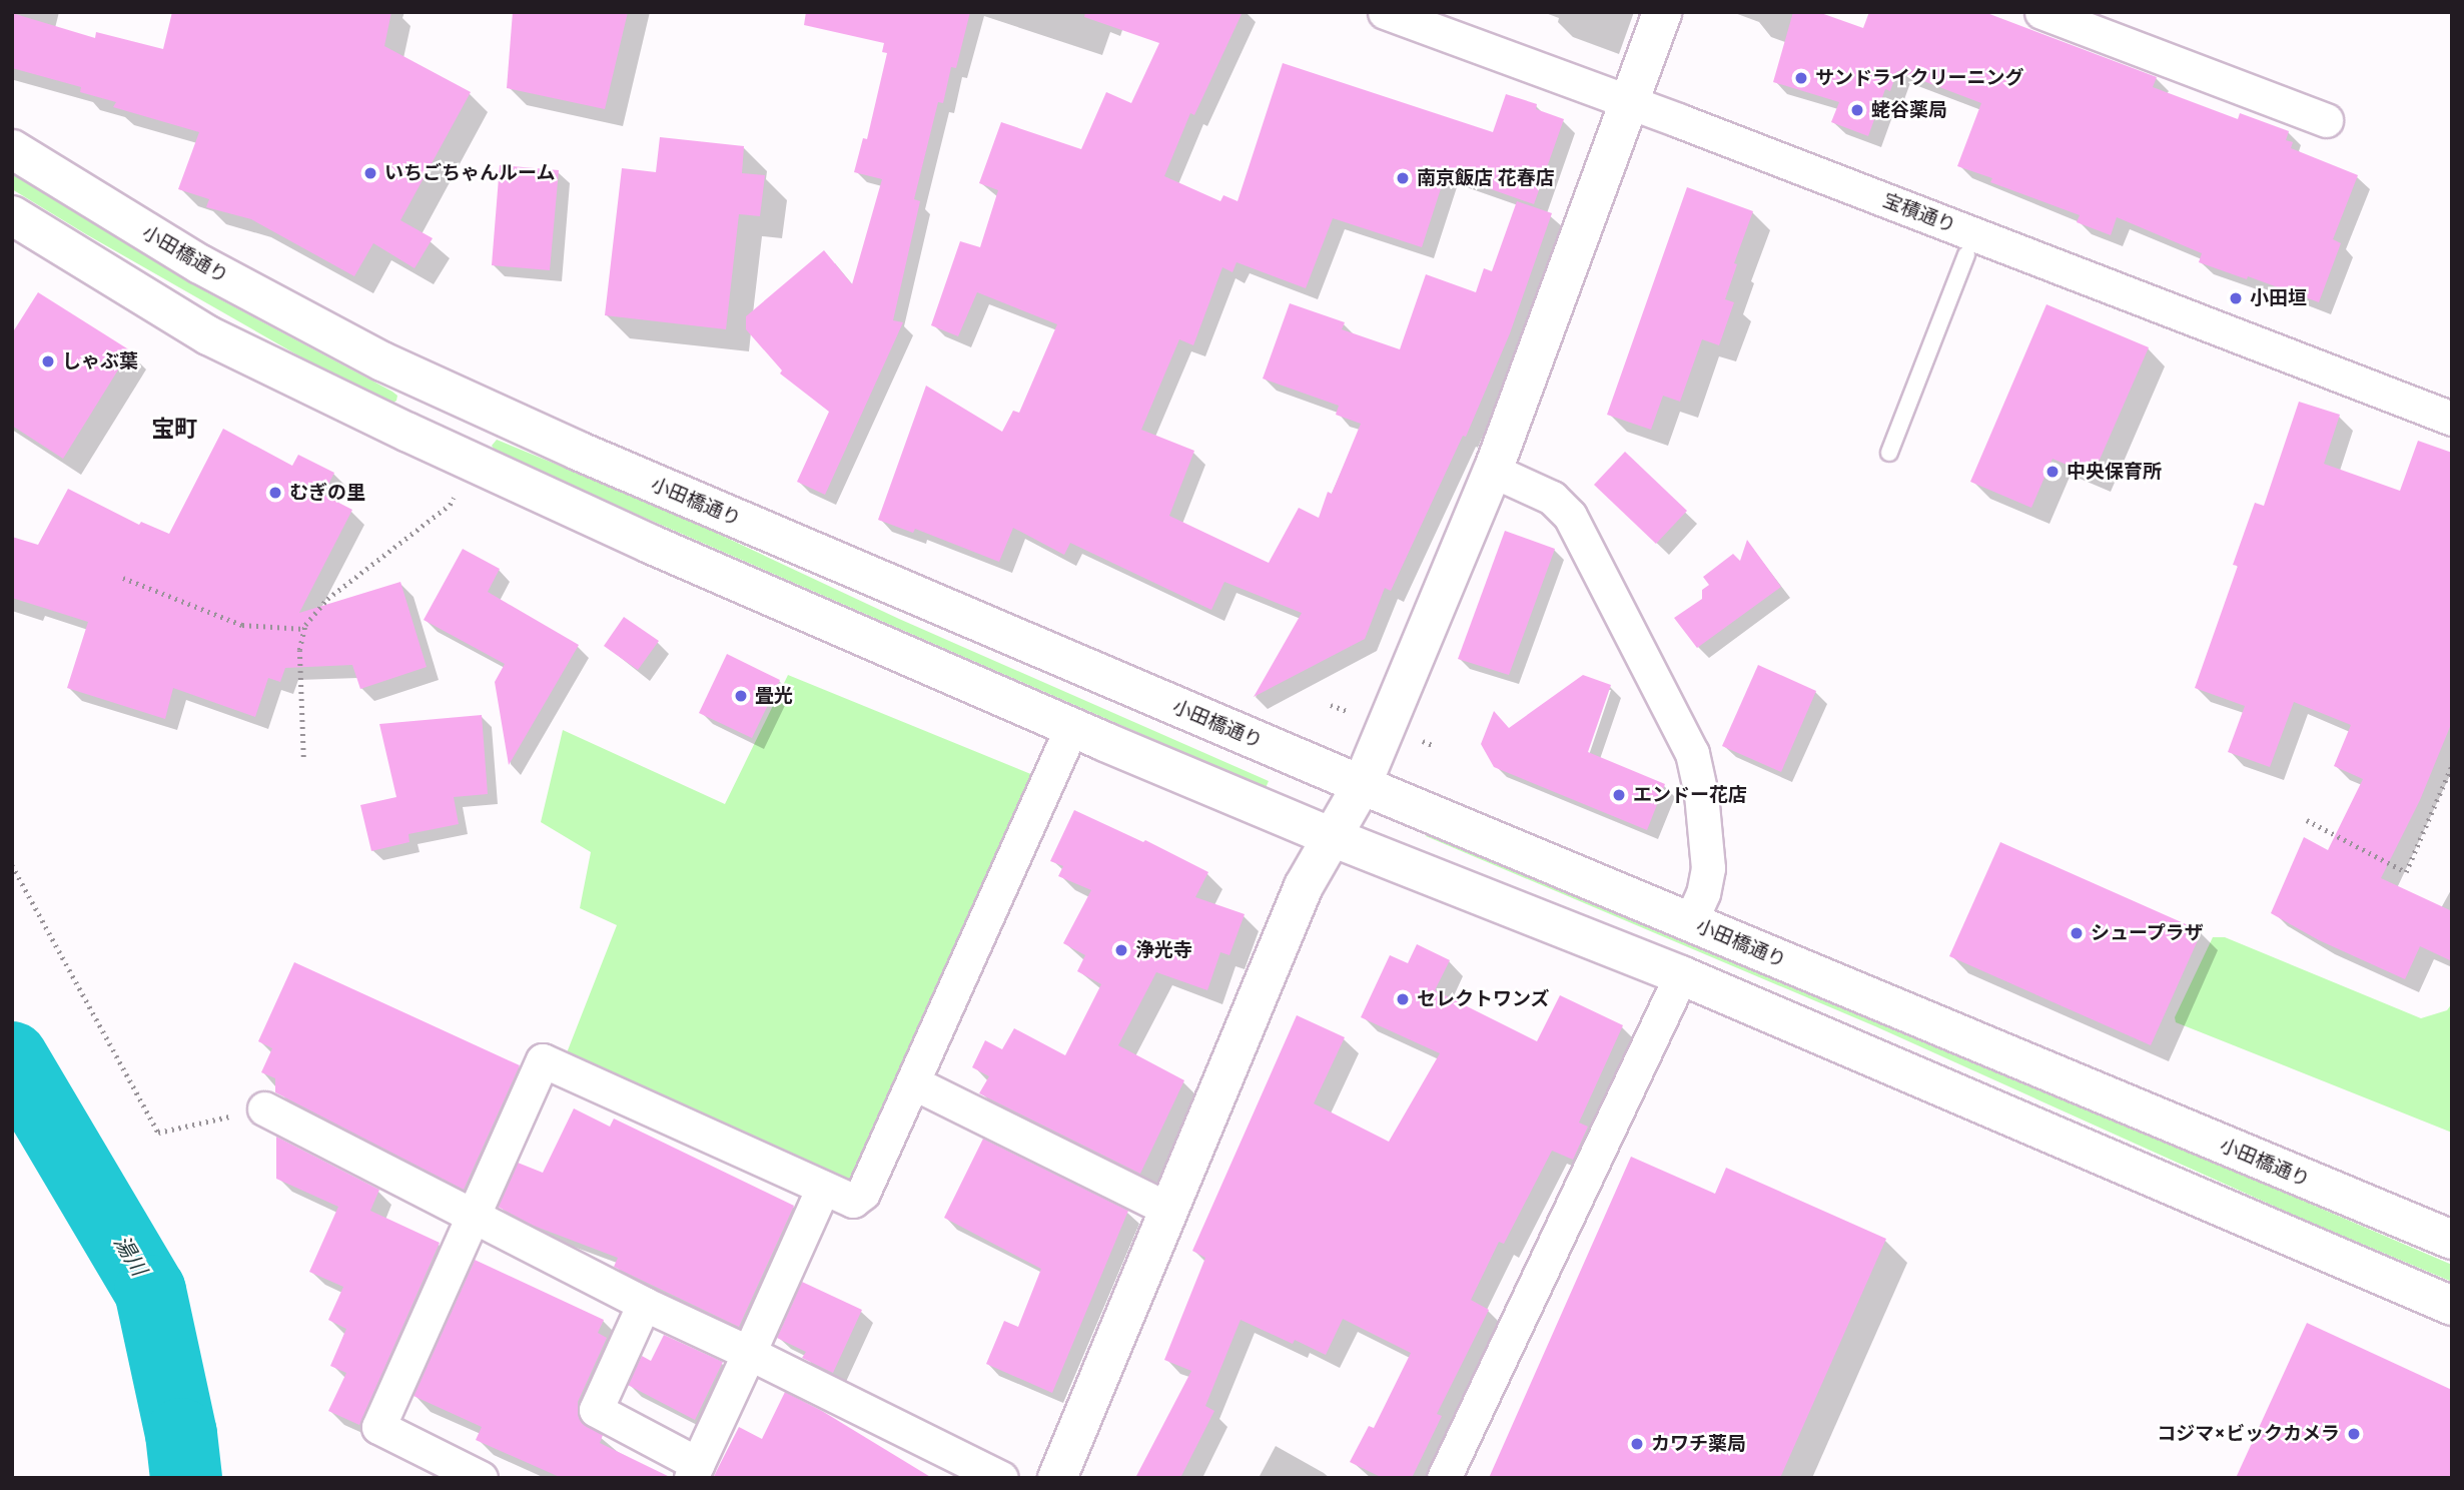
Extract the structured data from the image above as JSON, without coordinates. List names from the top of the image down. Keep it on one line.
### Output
{"streets":{"main road":["小田橋通り"],"street":["宝積通り"]},"districts":["宝町"],"water":["湯川"],"places":["サンドライクリーニング","蛯谷薬局","いちごちゃんルーム","南京飯店 花春店","小田垣","しゃぶ葉","中央保育所","むぎの里","畳光","エンドー花店","シュープラザ","浄光寺","セレクトワンズ","コジマ×ビックカメラ","カワチ薬局"]}
